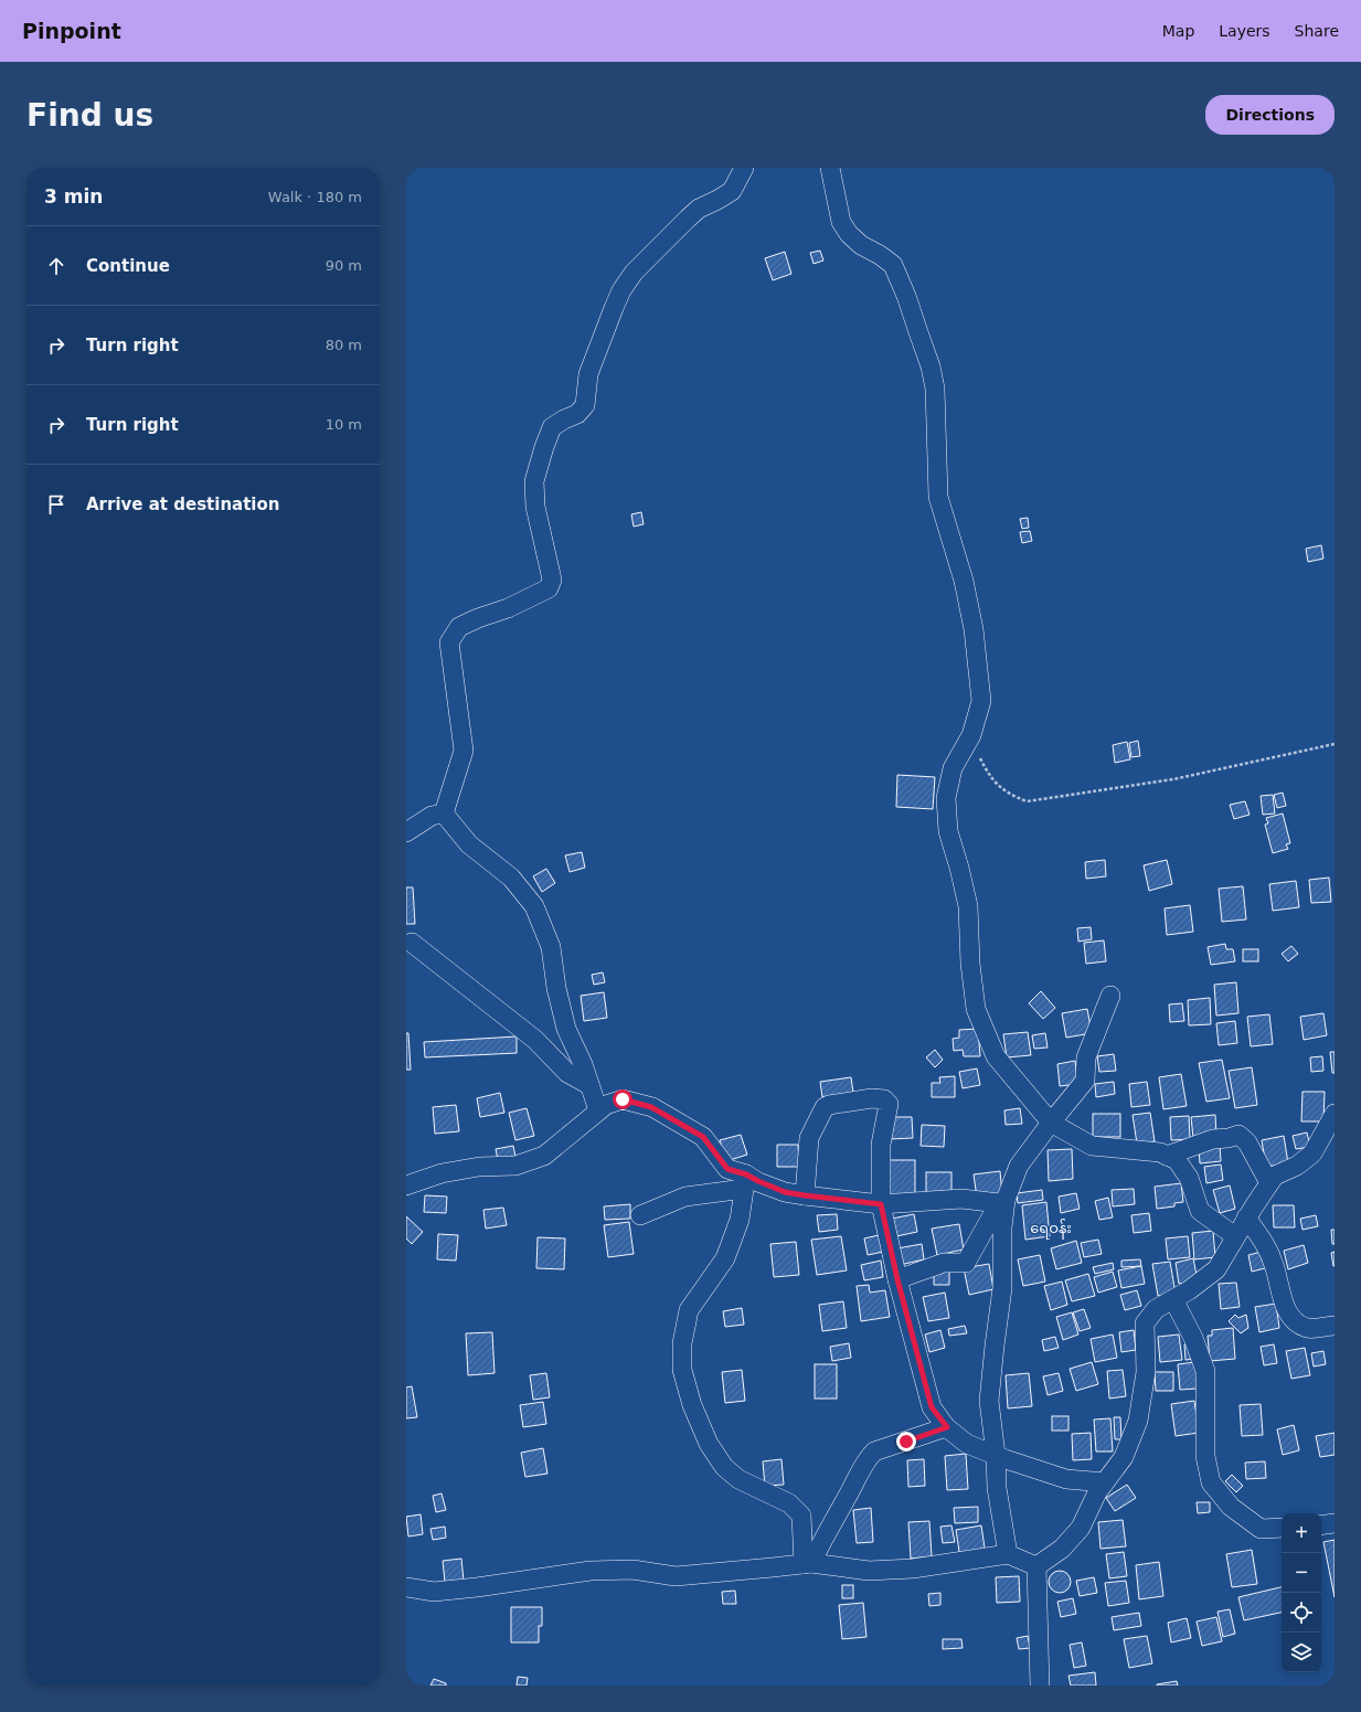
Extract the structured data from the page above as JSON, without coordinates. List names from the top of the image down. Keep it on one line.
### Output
{"districts":["ရေဝန်း"],"page":{"header":"Pinpoint","nav":["Map","Layers","Share"],"buttons":"Directions","title":"Find us","heading":["3 min","Walk · 180 m"],"list":[["Continue","90 m"],["Turn right","80 m"],["Turn right","10 m"],"Arrive at destination"],"map_buttons":["+","−"]}}
